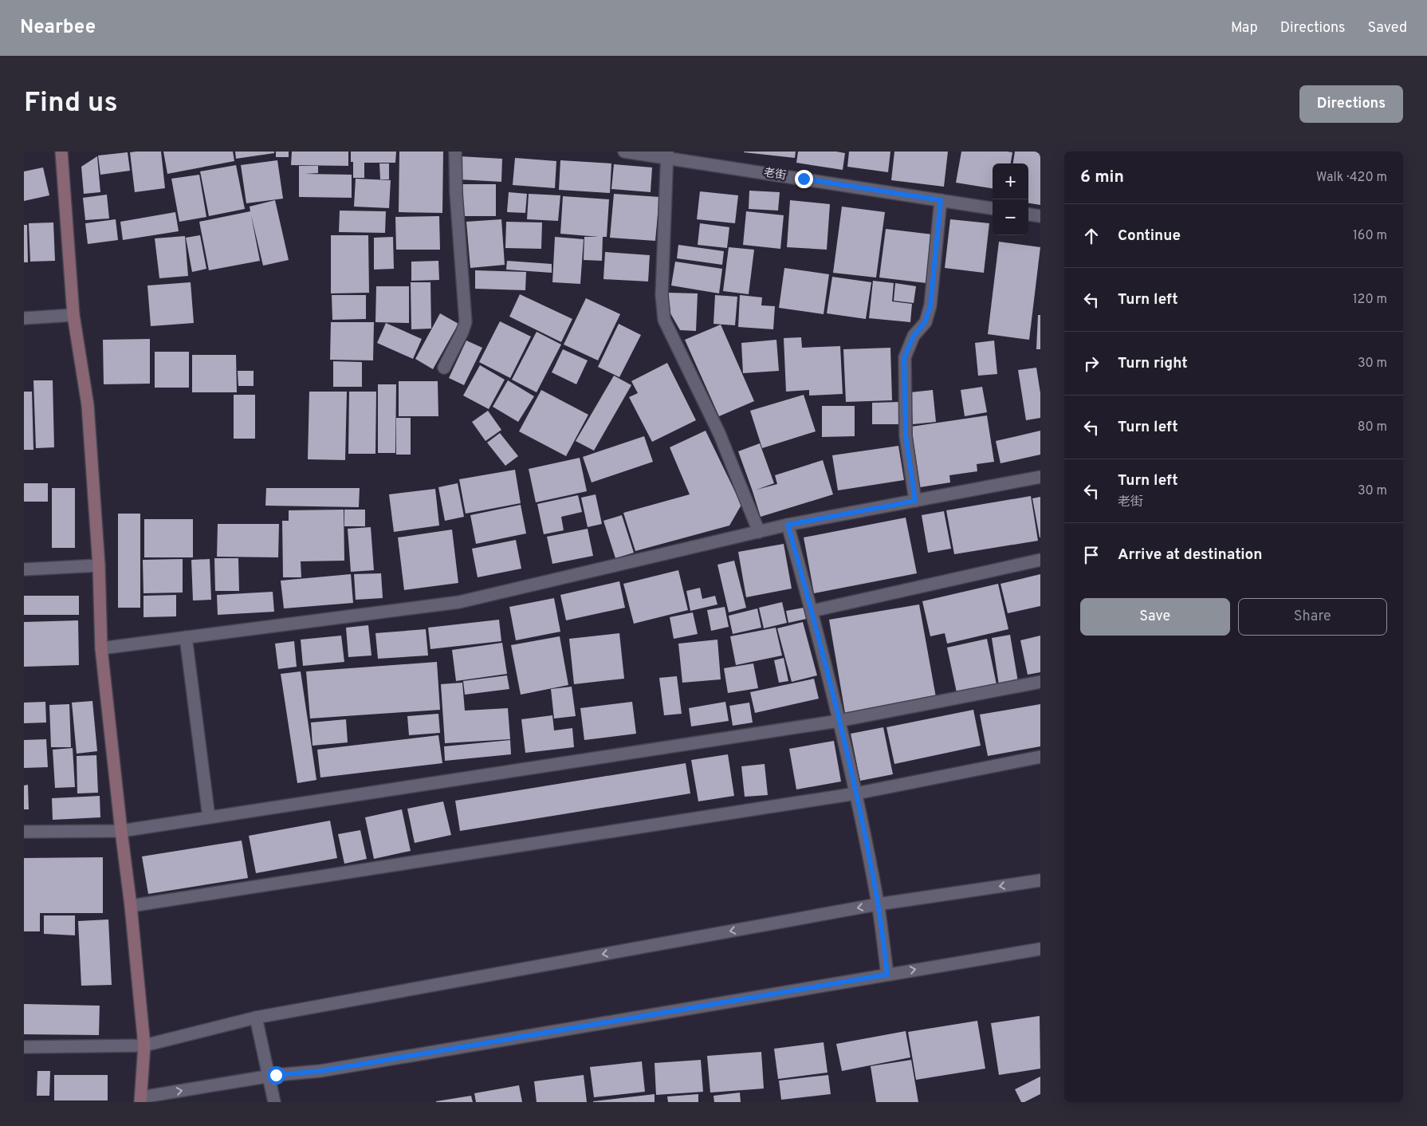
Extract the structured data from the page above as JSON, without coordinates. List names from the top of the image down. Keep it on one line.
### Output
{"streets":{"street":["老街"]},"page":{"header":"Nearbee","nav":["Map","Directions","Saved"],"buttons":["Directions",["Save","Share"]],"title":"Find us","heading":["6 min","Walk · 420 m"],"map_buttons":["+","−"],"list":[["Continue","160 m"],["Turn left","120 m"],["Turn right","30 m"],["Turn left","80 m"],["Turn left","老街","30 m"],"Arrive at destination"]}}
